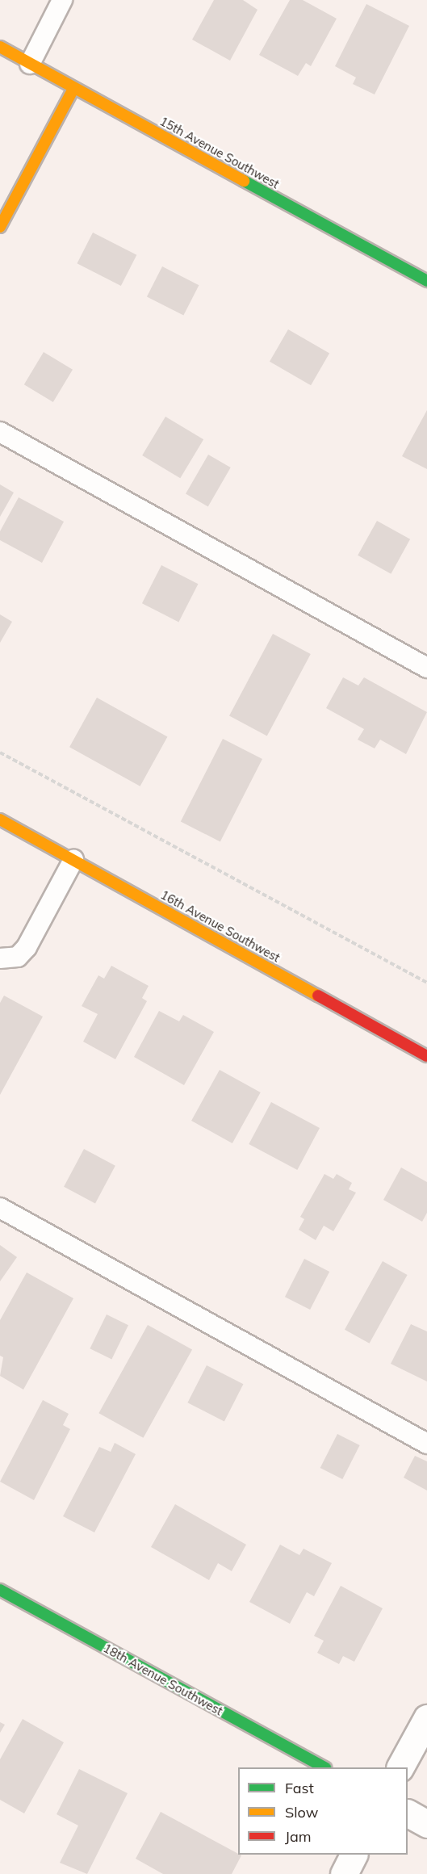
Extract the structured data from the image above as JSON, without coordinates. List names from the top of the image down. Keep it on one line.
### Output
{"streets":{"main road":["15th Avenue Southwest","16th Avenue Southwest","18th Avenue Southwest"]},"legend":["Fast","Slow","Jam"]}
